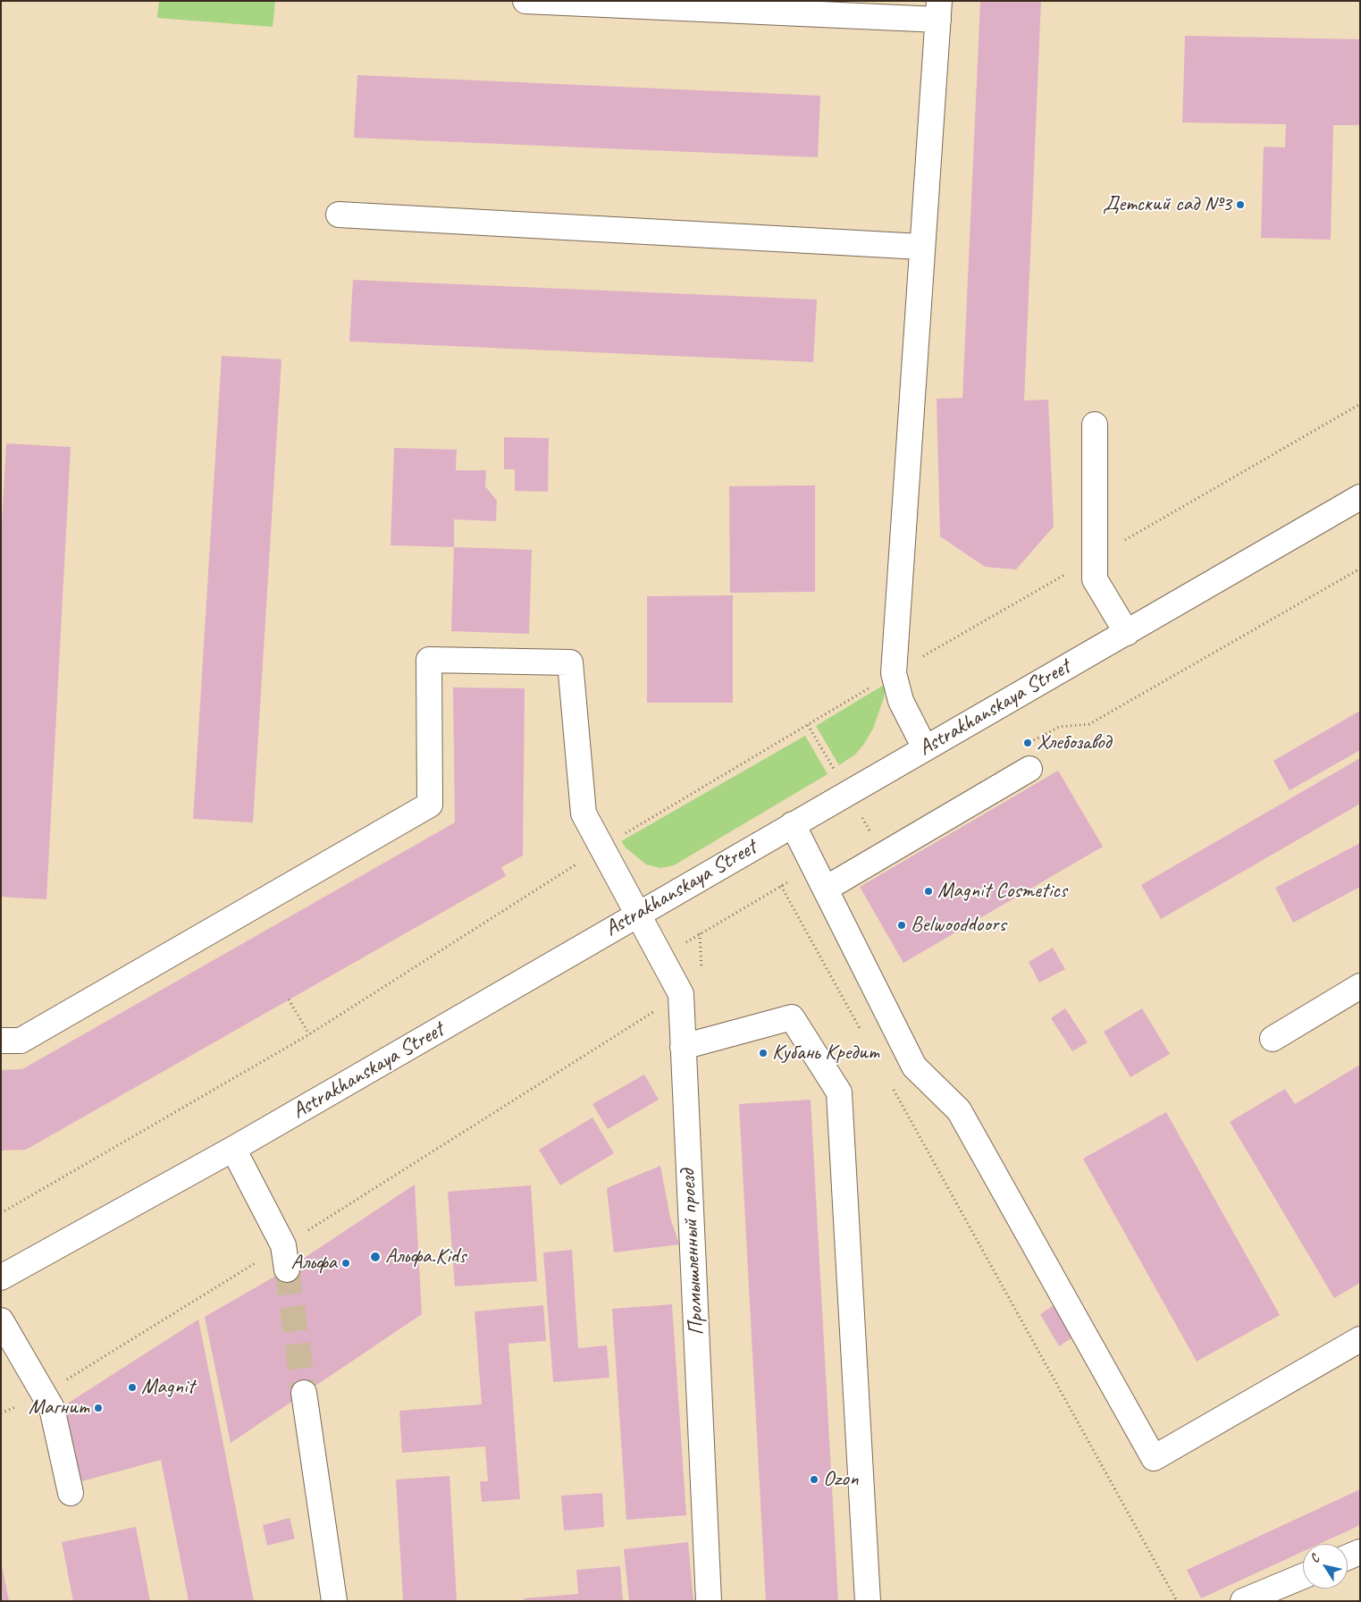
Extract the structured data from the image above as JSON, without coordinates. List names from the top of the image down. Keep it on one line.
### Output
{"streets":{"street":["Astrakhanskaya Street","Промышленный проезд"]},"crossings":[["Astrakhanskaya Street","Промышленный проезд"]],"places":["Детский сад №3","Хлебозавод","Magnit Cosmetics","Belwooddoors","Кубань Кредит","Альфа.Kids","Альфа","Magnit","Магнит","Ozon"],"north":"top left"}
